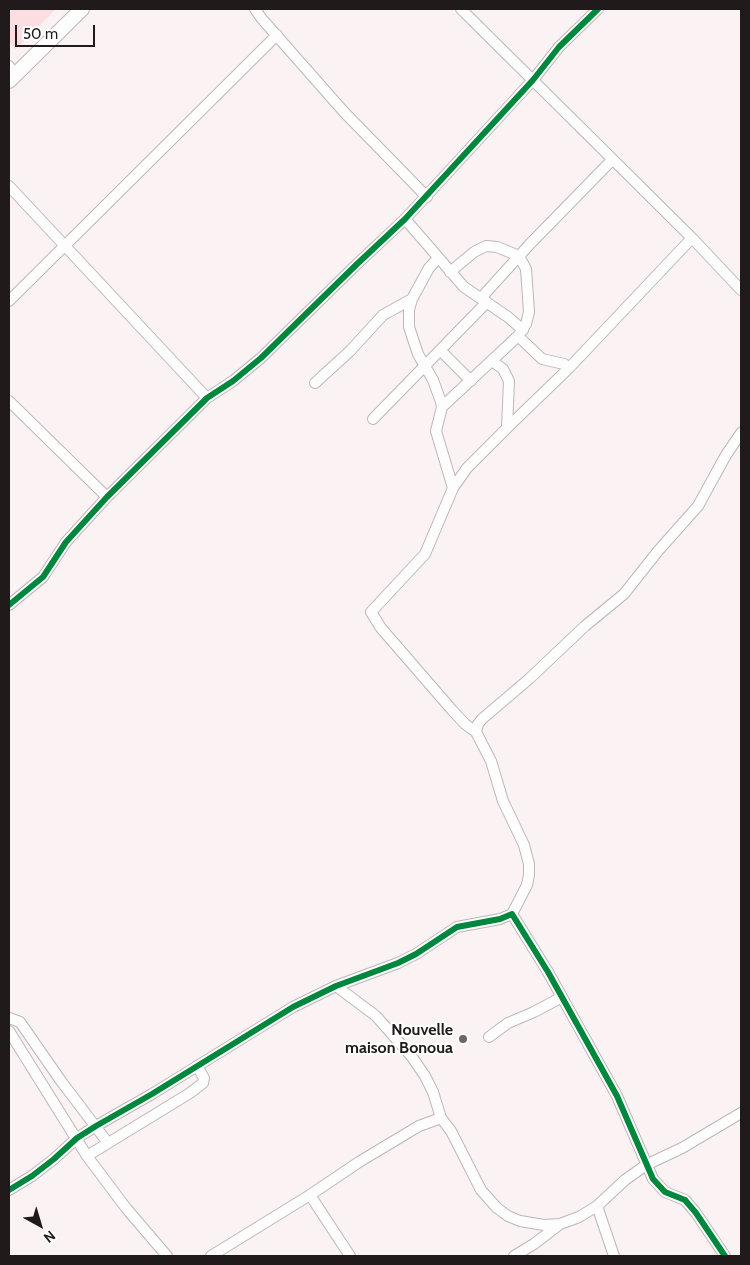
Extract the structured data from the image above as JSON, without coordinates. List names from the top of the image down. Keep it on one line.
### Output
{"places":["Nouvelle maison Bonoua"],"scale_bar":"50 m","north":"bottom right"}
